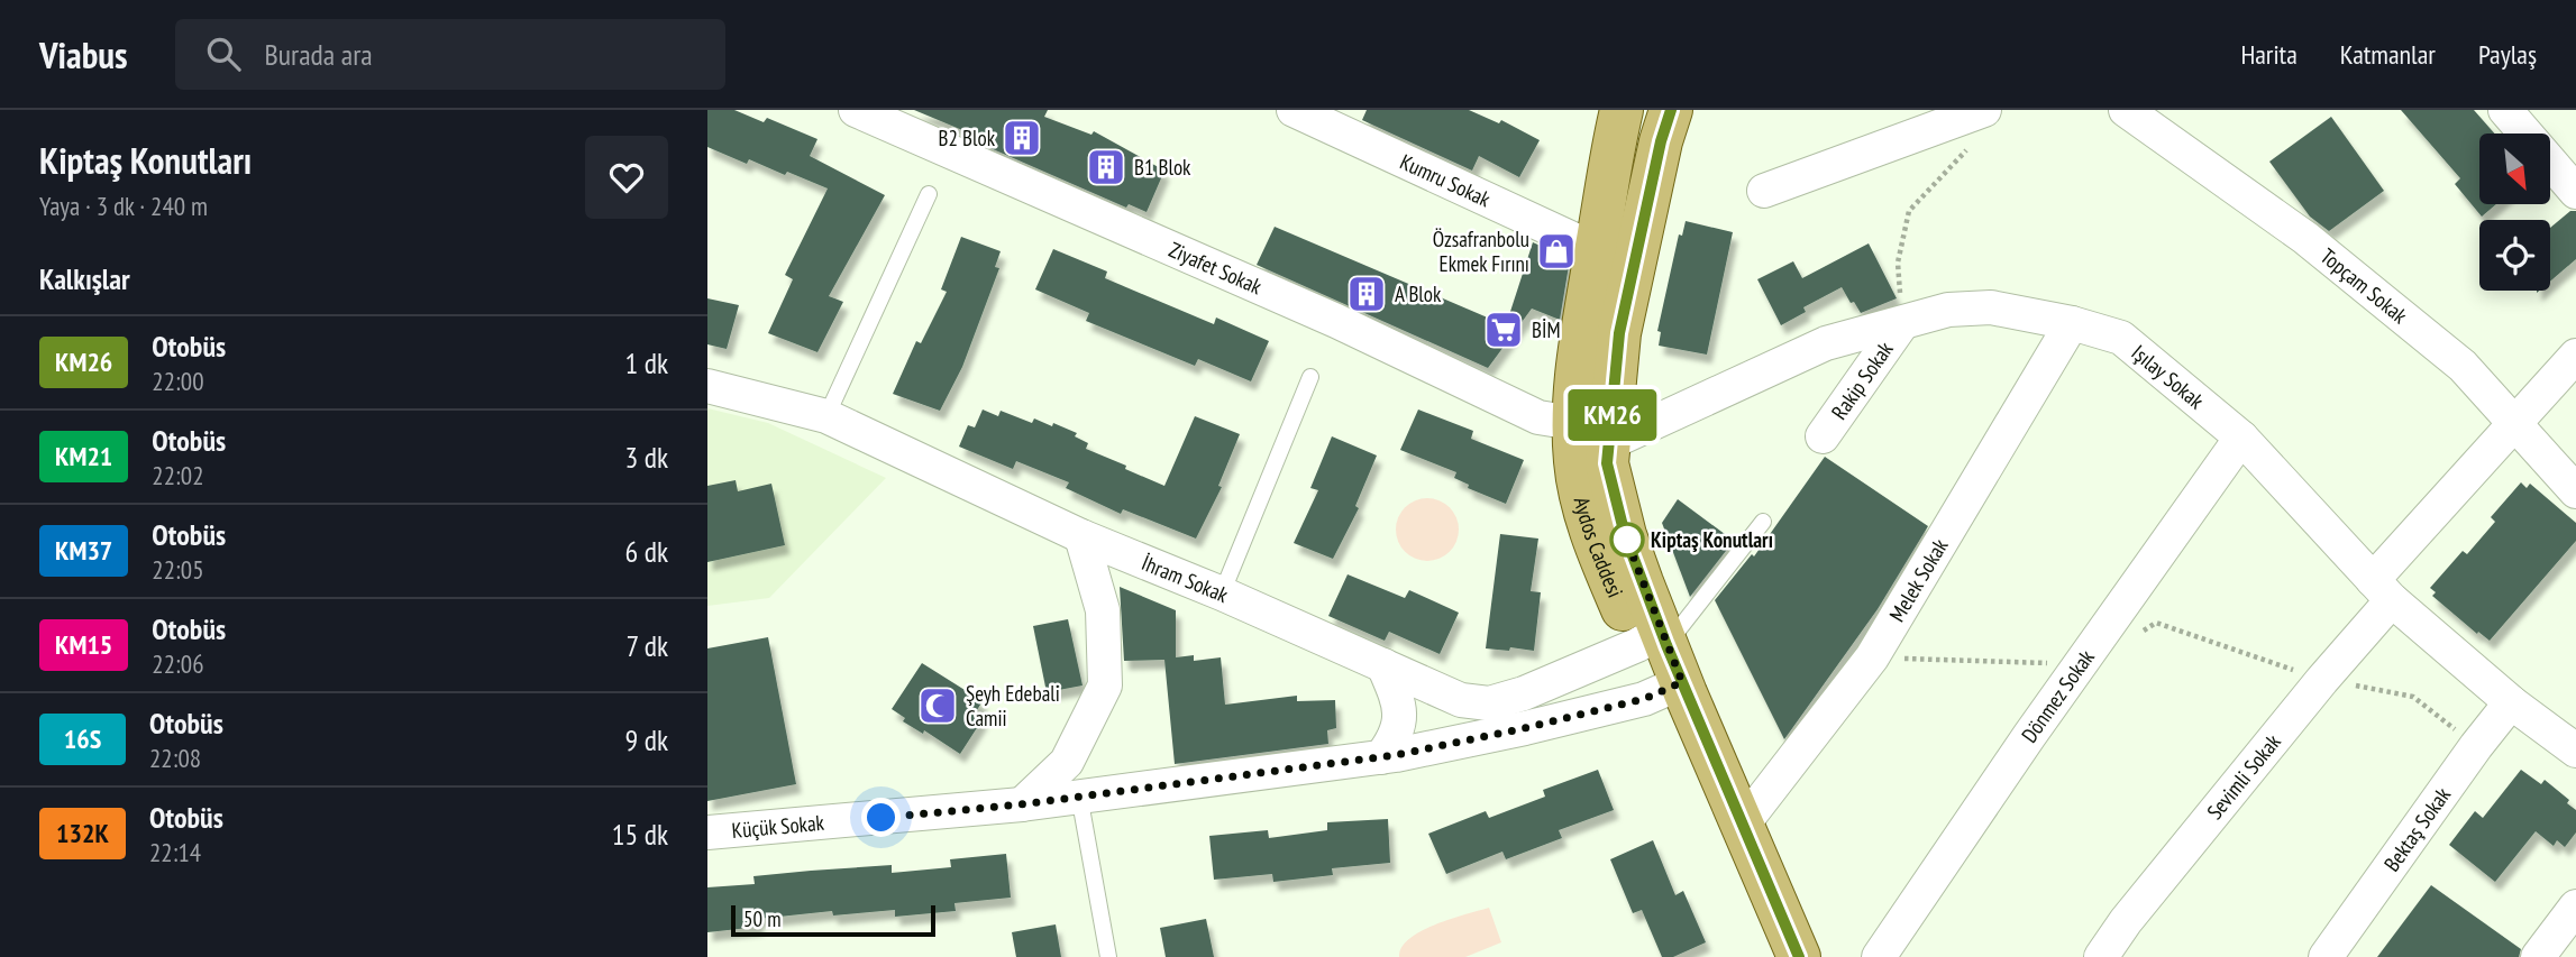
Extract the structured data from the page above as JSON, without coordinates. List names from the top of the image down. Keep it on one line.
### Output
{"streets":{"main road":["Aydos Caddesi"],"street":["Kumru Sokak","Ziyafet Sokak","Topçam Sokak","Işılay Sokak","Rakip Sokak","İhram Sokak","Melek Sokak","Dönmez Sokak","Sevimli Sokak","Küçük Sokak","Bektaş Sokak"]},"crossings":[["Kumru Sokak","Aydos Caddesi"],["Ziyafet Sokak","Işılay Sokak"],["Ziyafet Sokak","Aydos Caddesi"],["Topçam Sokak","Sevimli Sokak"],["Işılay Sokak","Rakip Sokak"],["Işılay Sokak","Aydos Caddesi"],["Işılay Sokak","Melek Sokak"],["Işılay Sokak","Dönmez Sokak"],["Işılay Sokak","Sevimli Sokak"],["Işılay Sokak","Bektaş Sokak"],["Aydos Caddesi","İhram Sokak"],["Aydos Caddesi","Melek Sokak"],["Aydos Caddesi","Küçük Sokak"],["İhram Sokak","Küçük Sokak"]],"places":{"building":["B2 Blok","B1 Blok","A Blok"],"shop":["Özsafranbolu Ekmek Fırını"],"supermarket":["BİM"],"other":["Kiptaş Konutları"],"mosque":["Şeyh Edebali Camii"]},"lines":["bus line KM26"],"scale_bar":"50 m","north":"bottom right","page":{"header":"Viabus","search":"Burada ara","nav":["Harita","Katmanlar","Paylaş"],"heading":[["Kiptaş Konutları","Yaya · 3 dk · 240 m"],"Kalkışlar"],"on_map":"KM26","list":[{"mark":"KM26","name":"Otobüs","note":"22:00","value":"1 dk"},{"mark":"KM21","name":"Otobüs","note":"22:02","value":"3 dk"},{"mark":"KM37","name":"Otobüs","note":"22:05","value":"6 dk"},{"mark":"KM15","name":"Otobüs","note":"22:06","value":"7 dk"},{"mark":"16S","name":"Otobüs","note":"22:08","value":"9 dk"},{"mark":"132K","name":"Otobüs","note":"22:14","value":"15 dk"}],"scale":"50 m"}}
